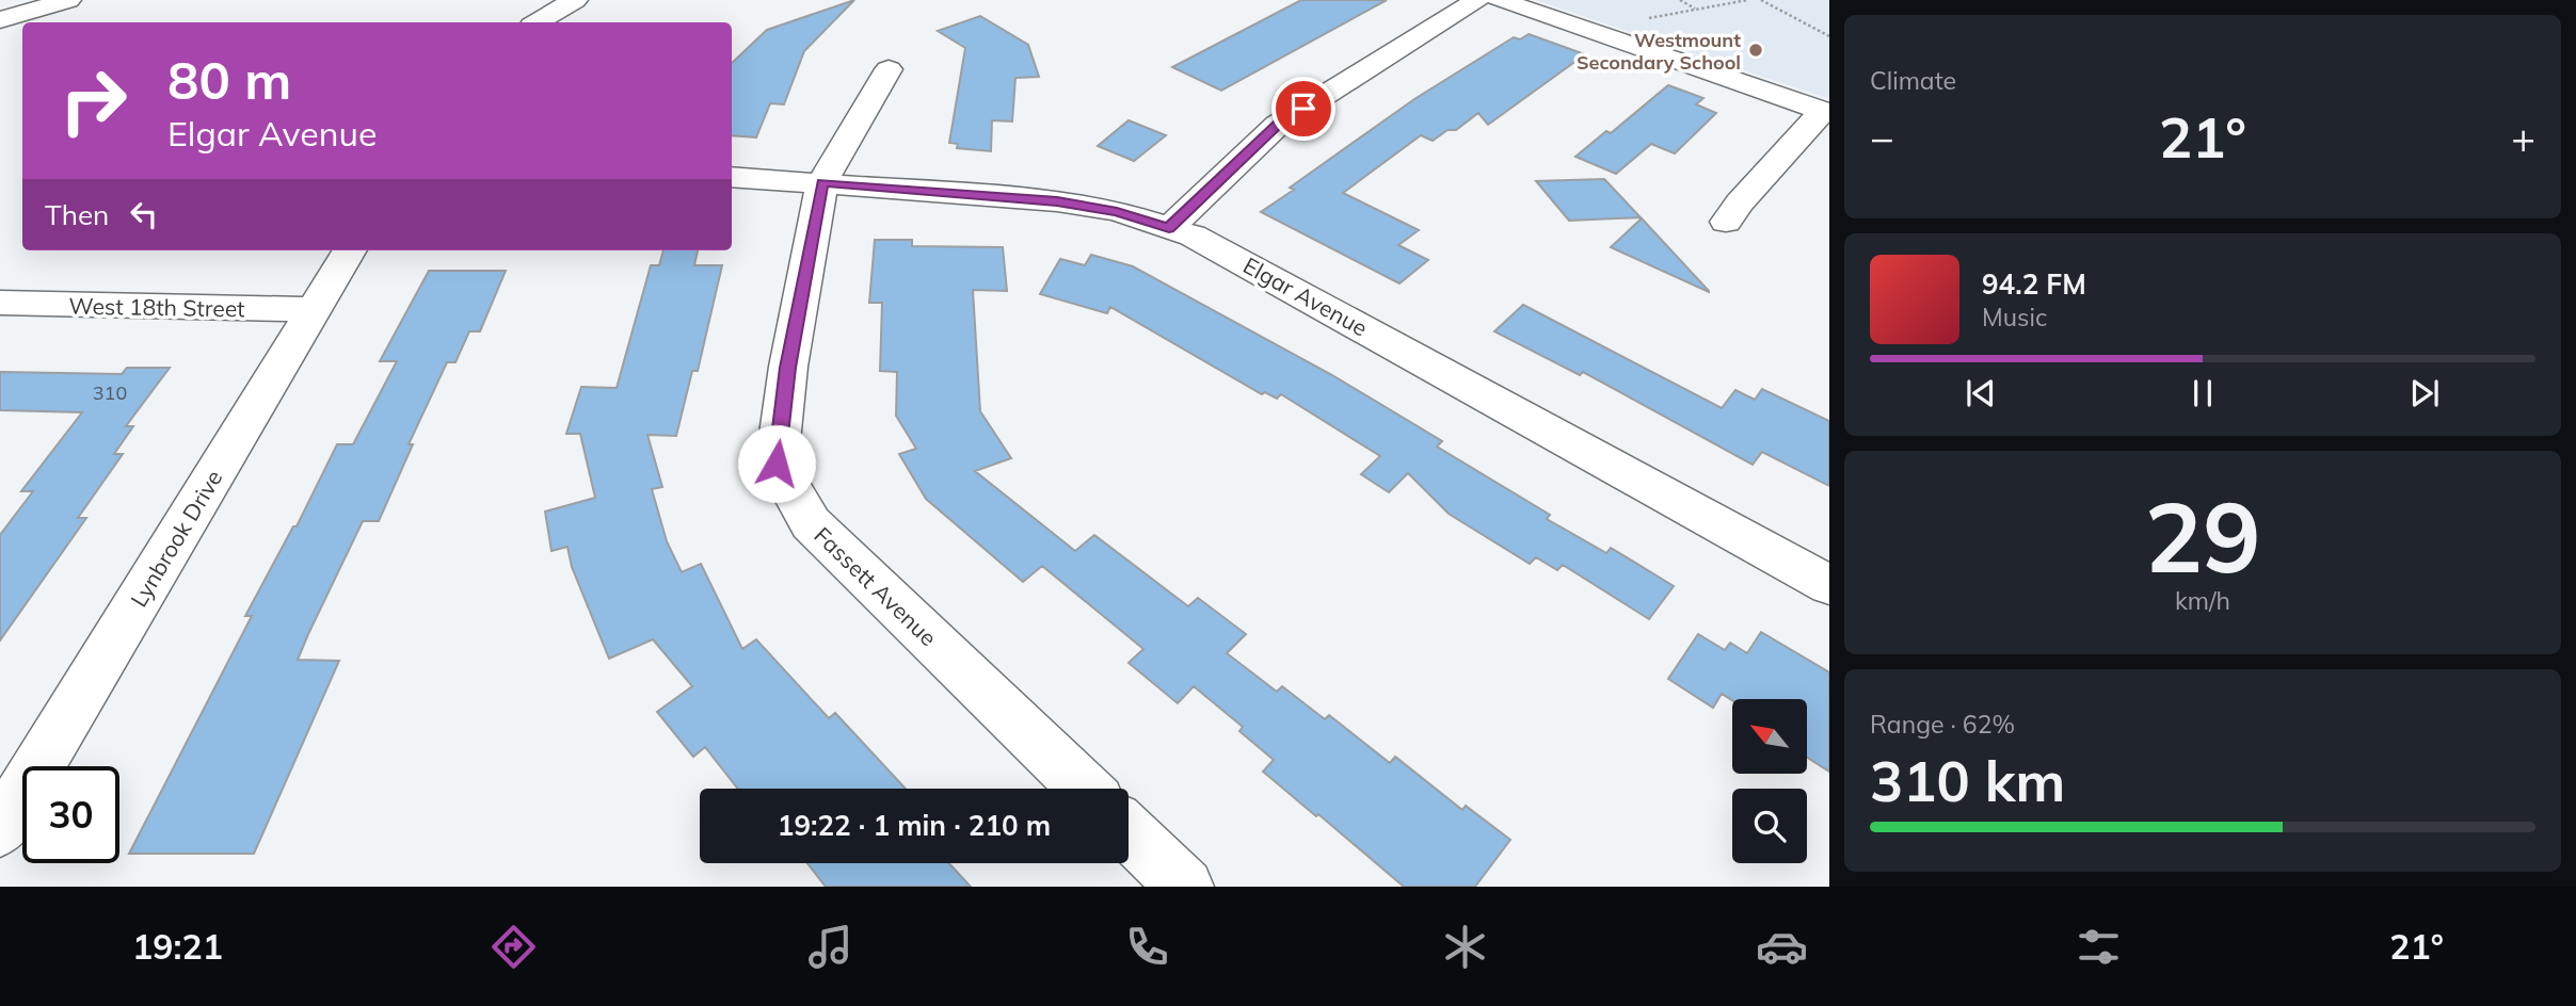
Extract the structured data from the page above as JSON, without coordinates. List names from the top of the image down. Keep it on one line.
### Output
{"streets":{"street":["Elgar Avenue","West 18th Street","Lynbrook Drive","Fassett Avenue"]},"crossings":[["Elgar Avenue","Fassett Avenue"],["West 18th Street","Lynbrook Drive"]],"places":["Westmount Secondary School"],"house_numbers":["310"],"north":"top left","page":{"tile":["Climate",["29","km/h"],["Range · 62%","310 km"]],"turn":["80 m","Elgar Avenue"],"heat":["−","21°","+"],"then":"Then","song":["94.2 FM","Music"],"limit":"30","trip":"19:22 · 1 min · 210 m","tabs":["19:21","21°"]}}
